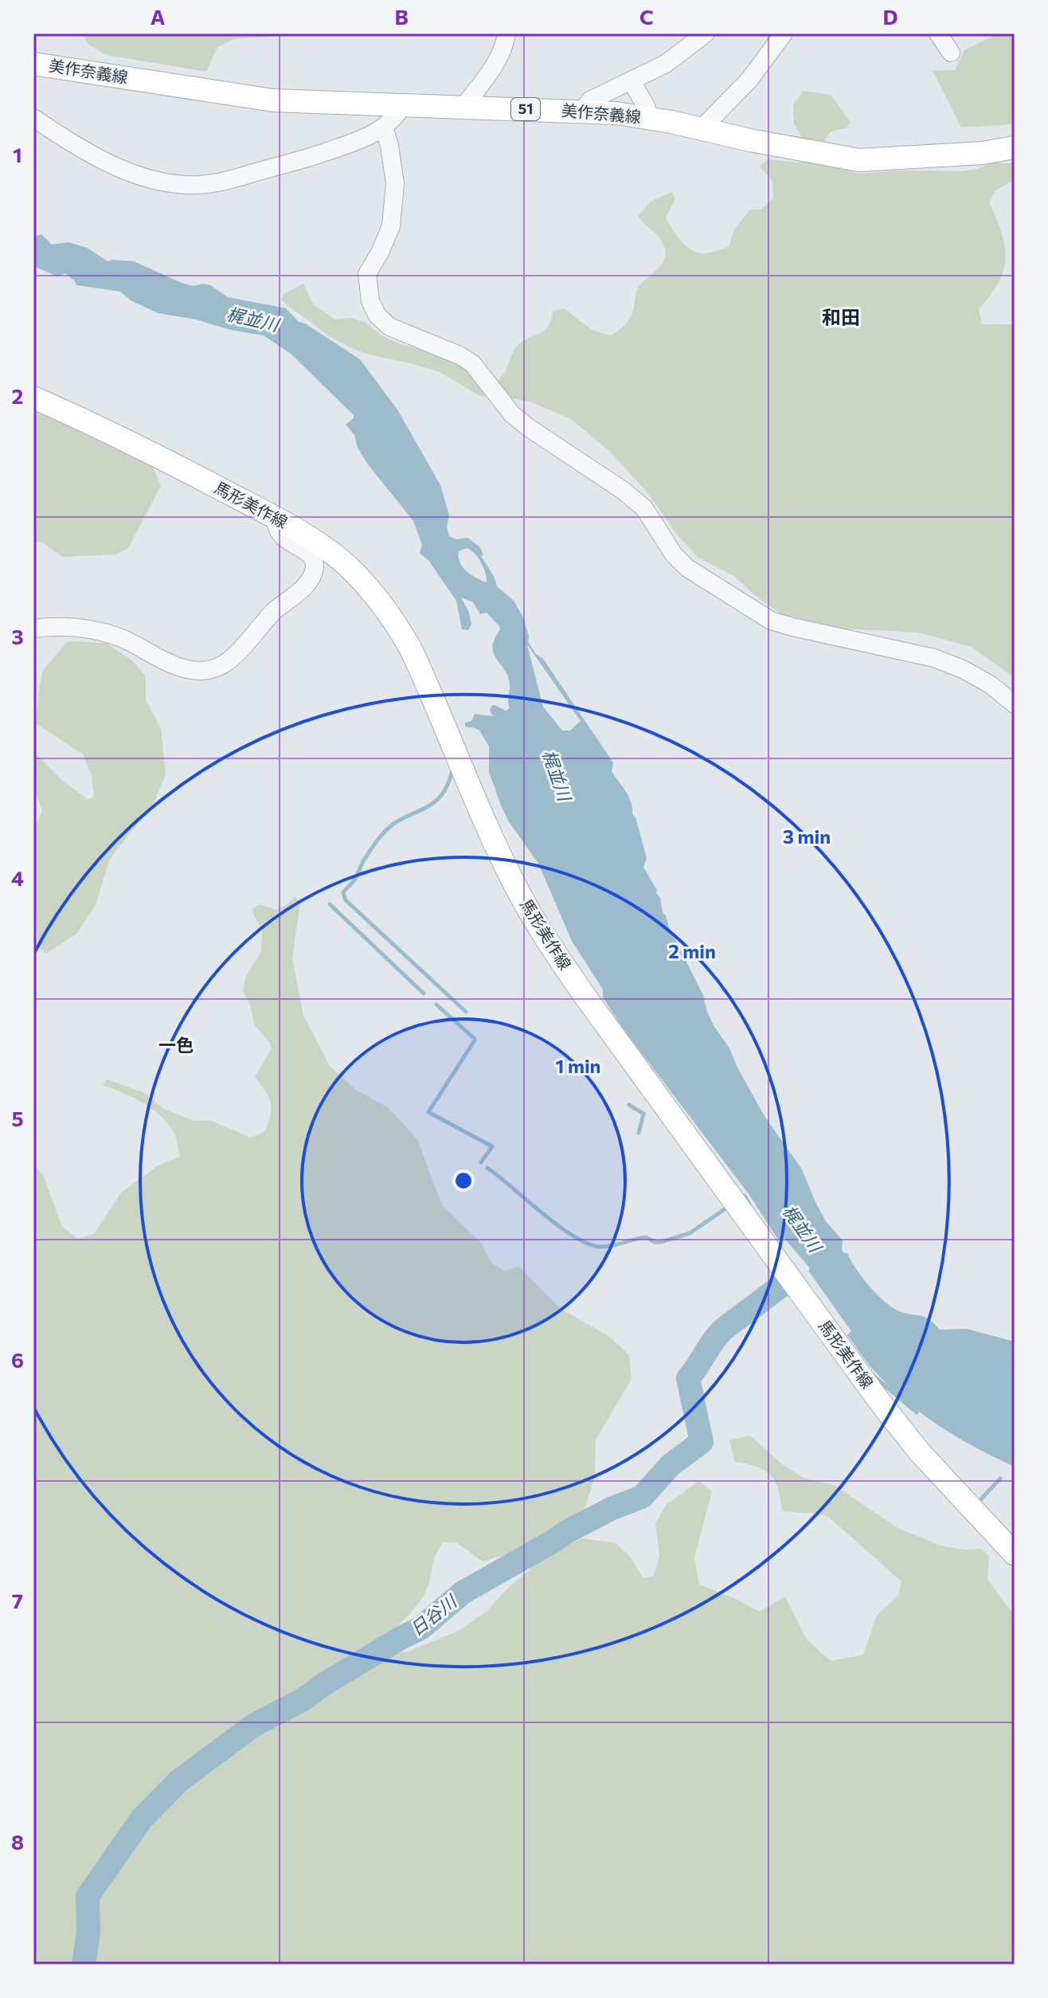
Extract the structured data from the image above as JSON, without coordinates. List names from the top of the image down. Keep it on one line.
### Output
{"streets":{"main road":["美作奈義線","51","馬形美作線"]},"districts":["和田","一色"],"water":["梶並川","日谷川"],"grid":{"columns":["A","B","C","D"],"rows":["1","2","3","4","5","6","7","8"]},"rings":["3 min","2 min","1 min"]}
